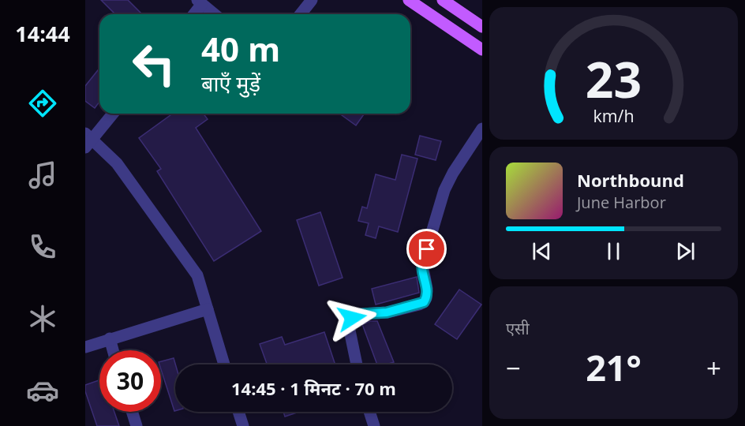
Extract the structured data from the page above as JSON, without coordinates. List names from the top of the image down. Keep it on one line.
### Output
{"page":{"tabs":"14:44","turn":["40 m","बाएँ मुड़ें"],"song":["Northbound","June Harbor"],"tile":"एसी","heat":["−","21°","+"],"limit":"30","trip":"14:45 · 1 मिनट · 70 m","gauge":["23","km/h"]}}
